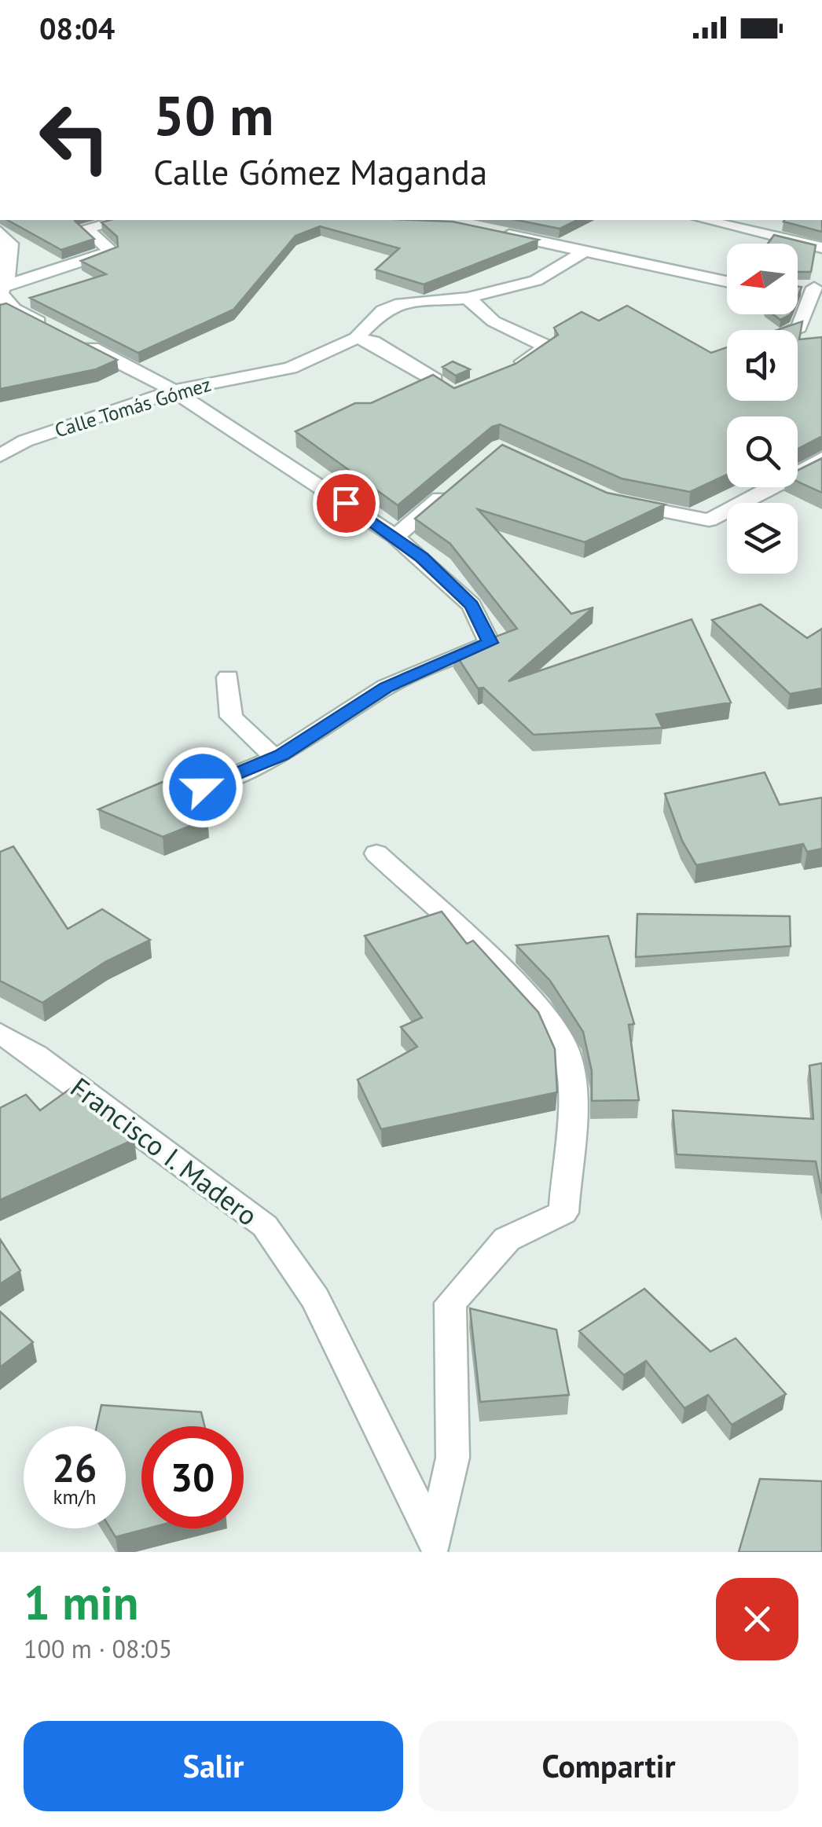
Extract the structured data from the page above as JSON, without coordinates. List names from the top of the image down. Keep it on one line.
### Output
{"streets":{"street":["Calle Tomás Gómez","Francisco I. Madero"]},"north":"left","page":{"status":"08:04","turn":["50 m","Calle Gómez Maganda"],"speed":"26 km/h","limit":"30","heading":["1 min","100 m · 08:05"],"buttons":["Salir","Compartir"]}}
